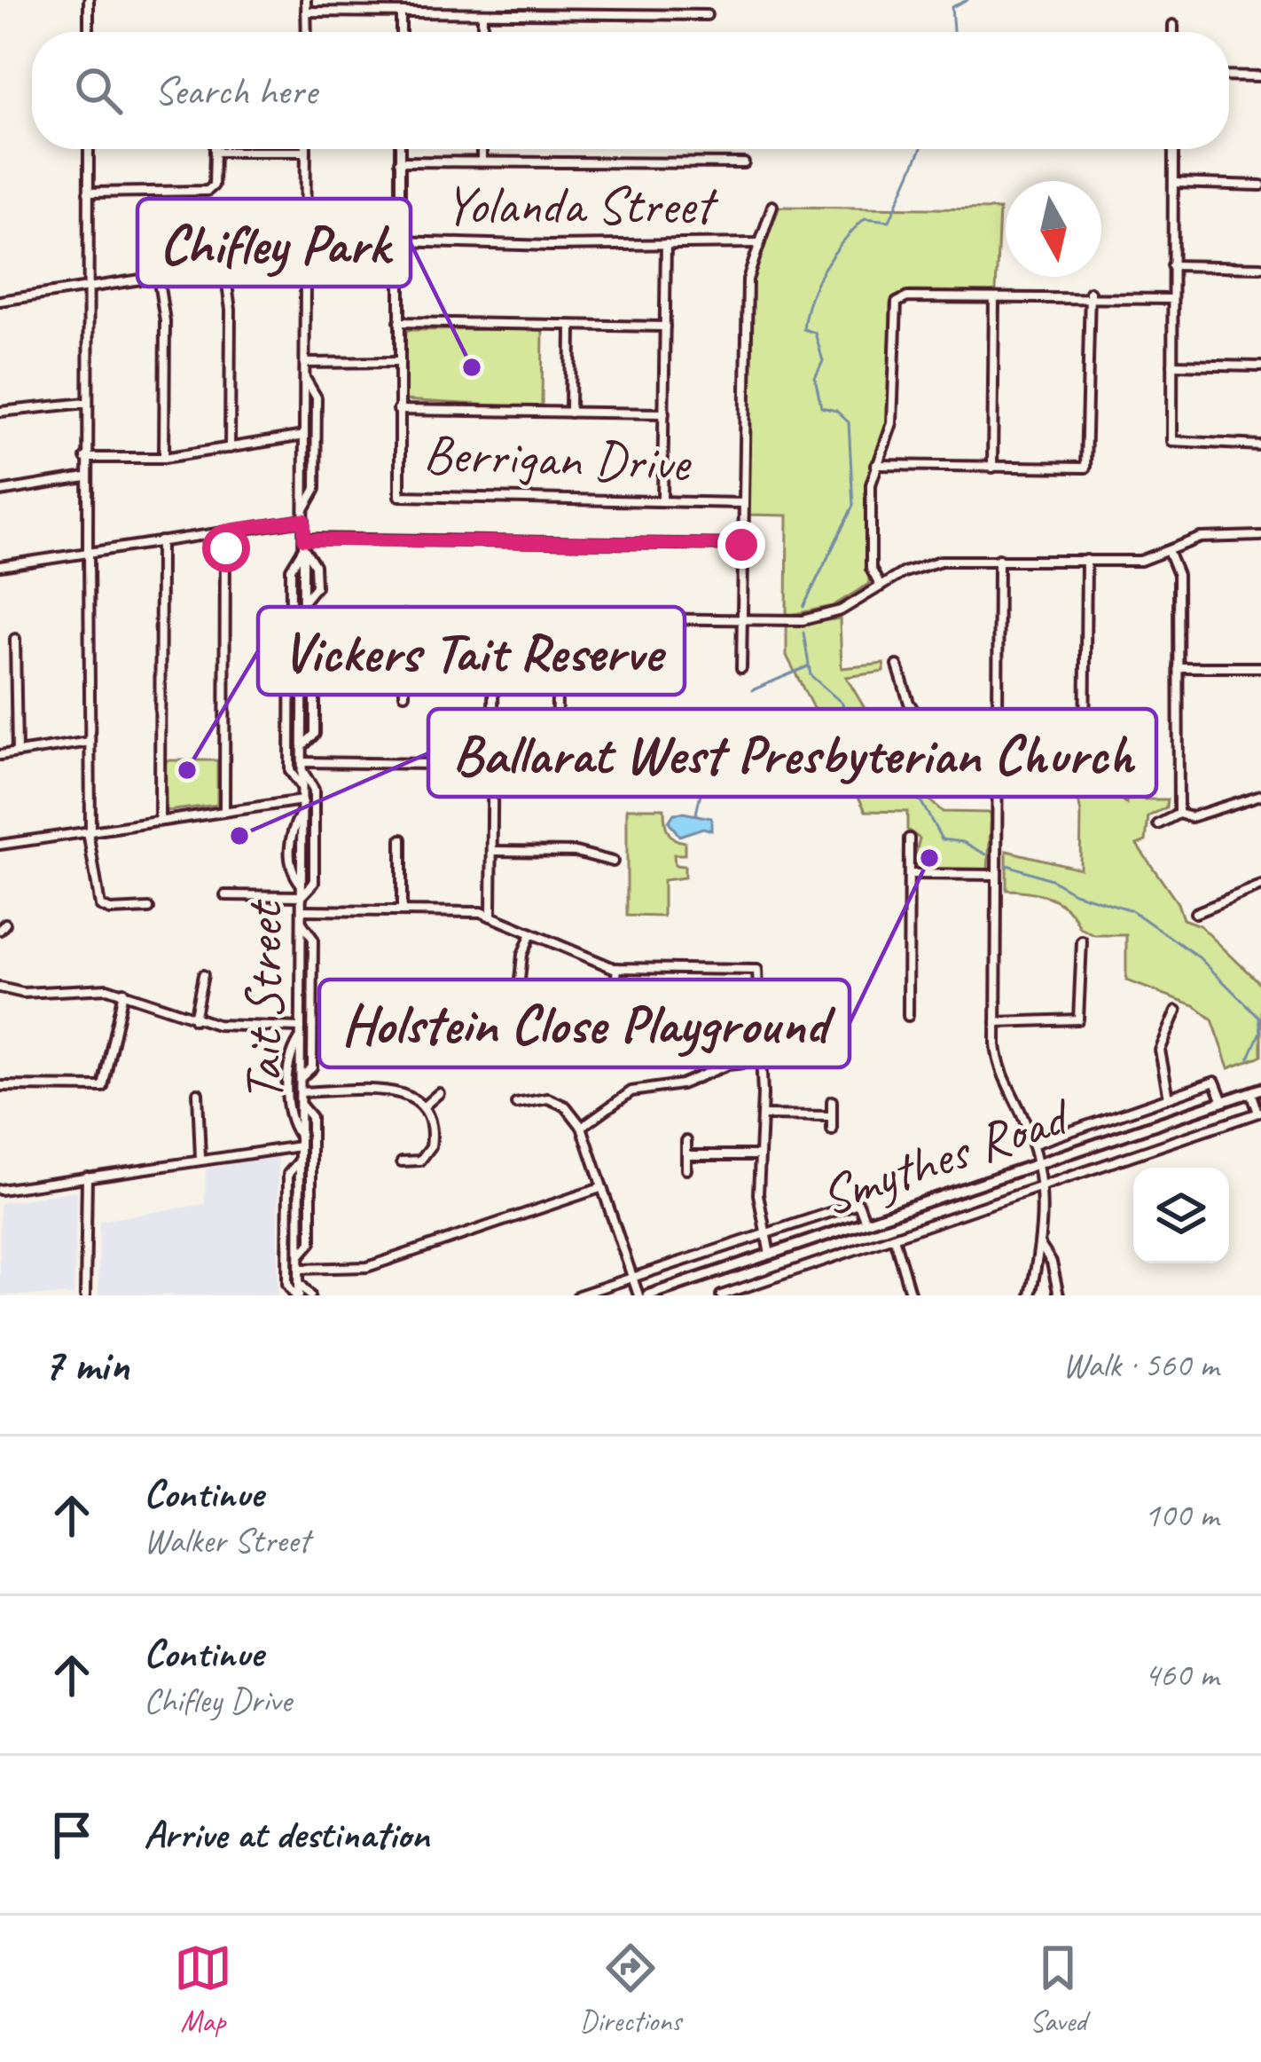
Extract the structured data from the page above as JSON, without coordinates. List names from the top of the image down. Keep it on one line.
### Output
{"streets":{"main road":["Smythes Road"],"street":["Yolanda Street","Berrigan Drive","Tait Street"]},"crossings":[["Yolanda Street","Berrigan Drive"]],"places":["Chifley Park","Vickers Tait Reserve","Ballarat West Presbyterian Church","Holstein Close Playground"],"north":"bottom","page":{"search":"Search here","heading":["7 min","Walk · 560 m"],"list":[["Continue","Walker Street","100 m"],["Continue","Chifley Drive","460 m"],"Arrive at destination"],"nav":["Map","Directions","Saved"]}}
